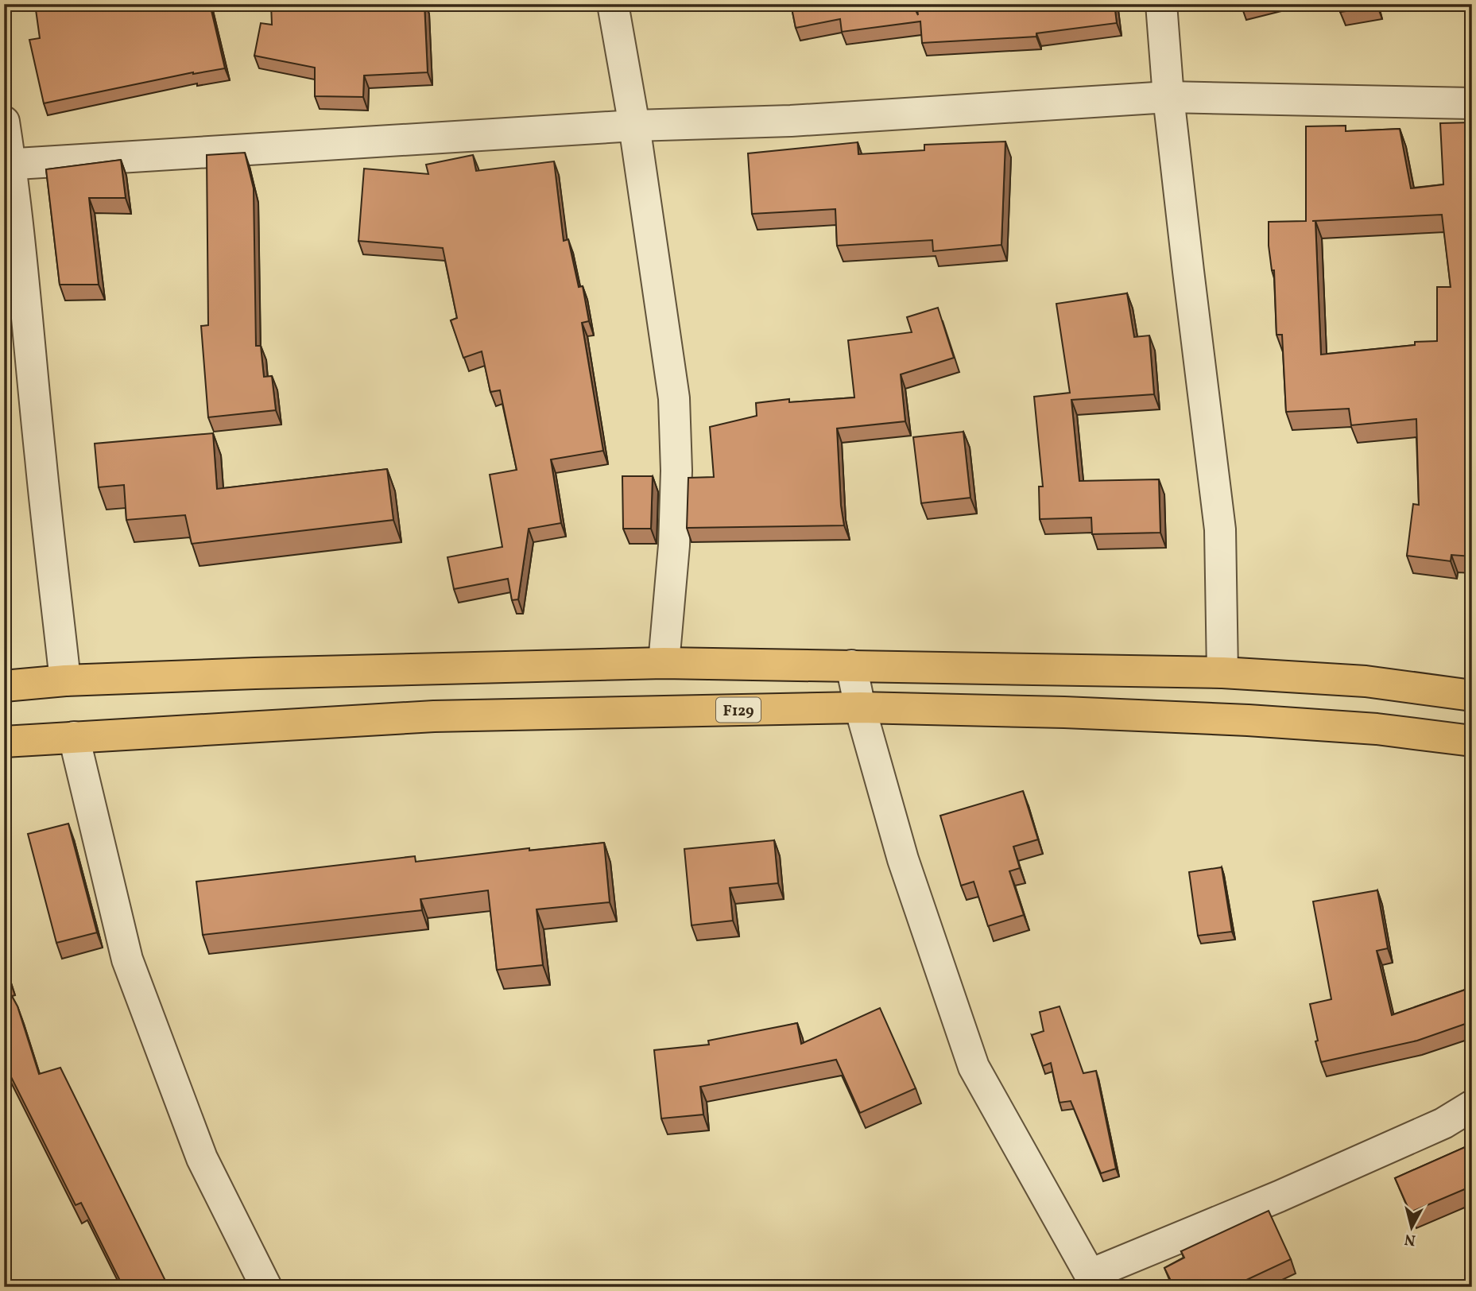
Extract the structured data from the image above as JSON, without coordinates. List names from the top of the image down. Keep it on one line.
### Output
{"streets":{"main road":["F129"]},"north":"bottom"}
